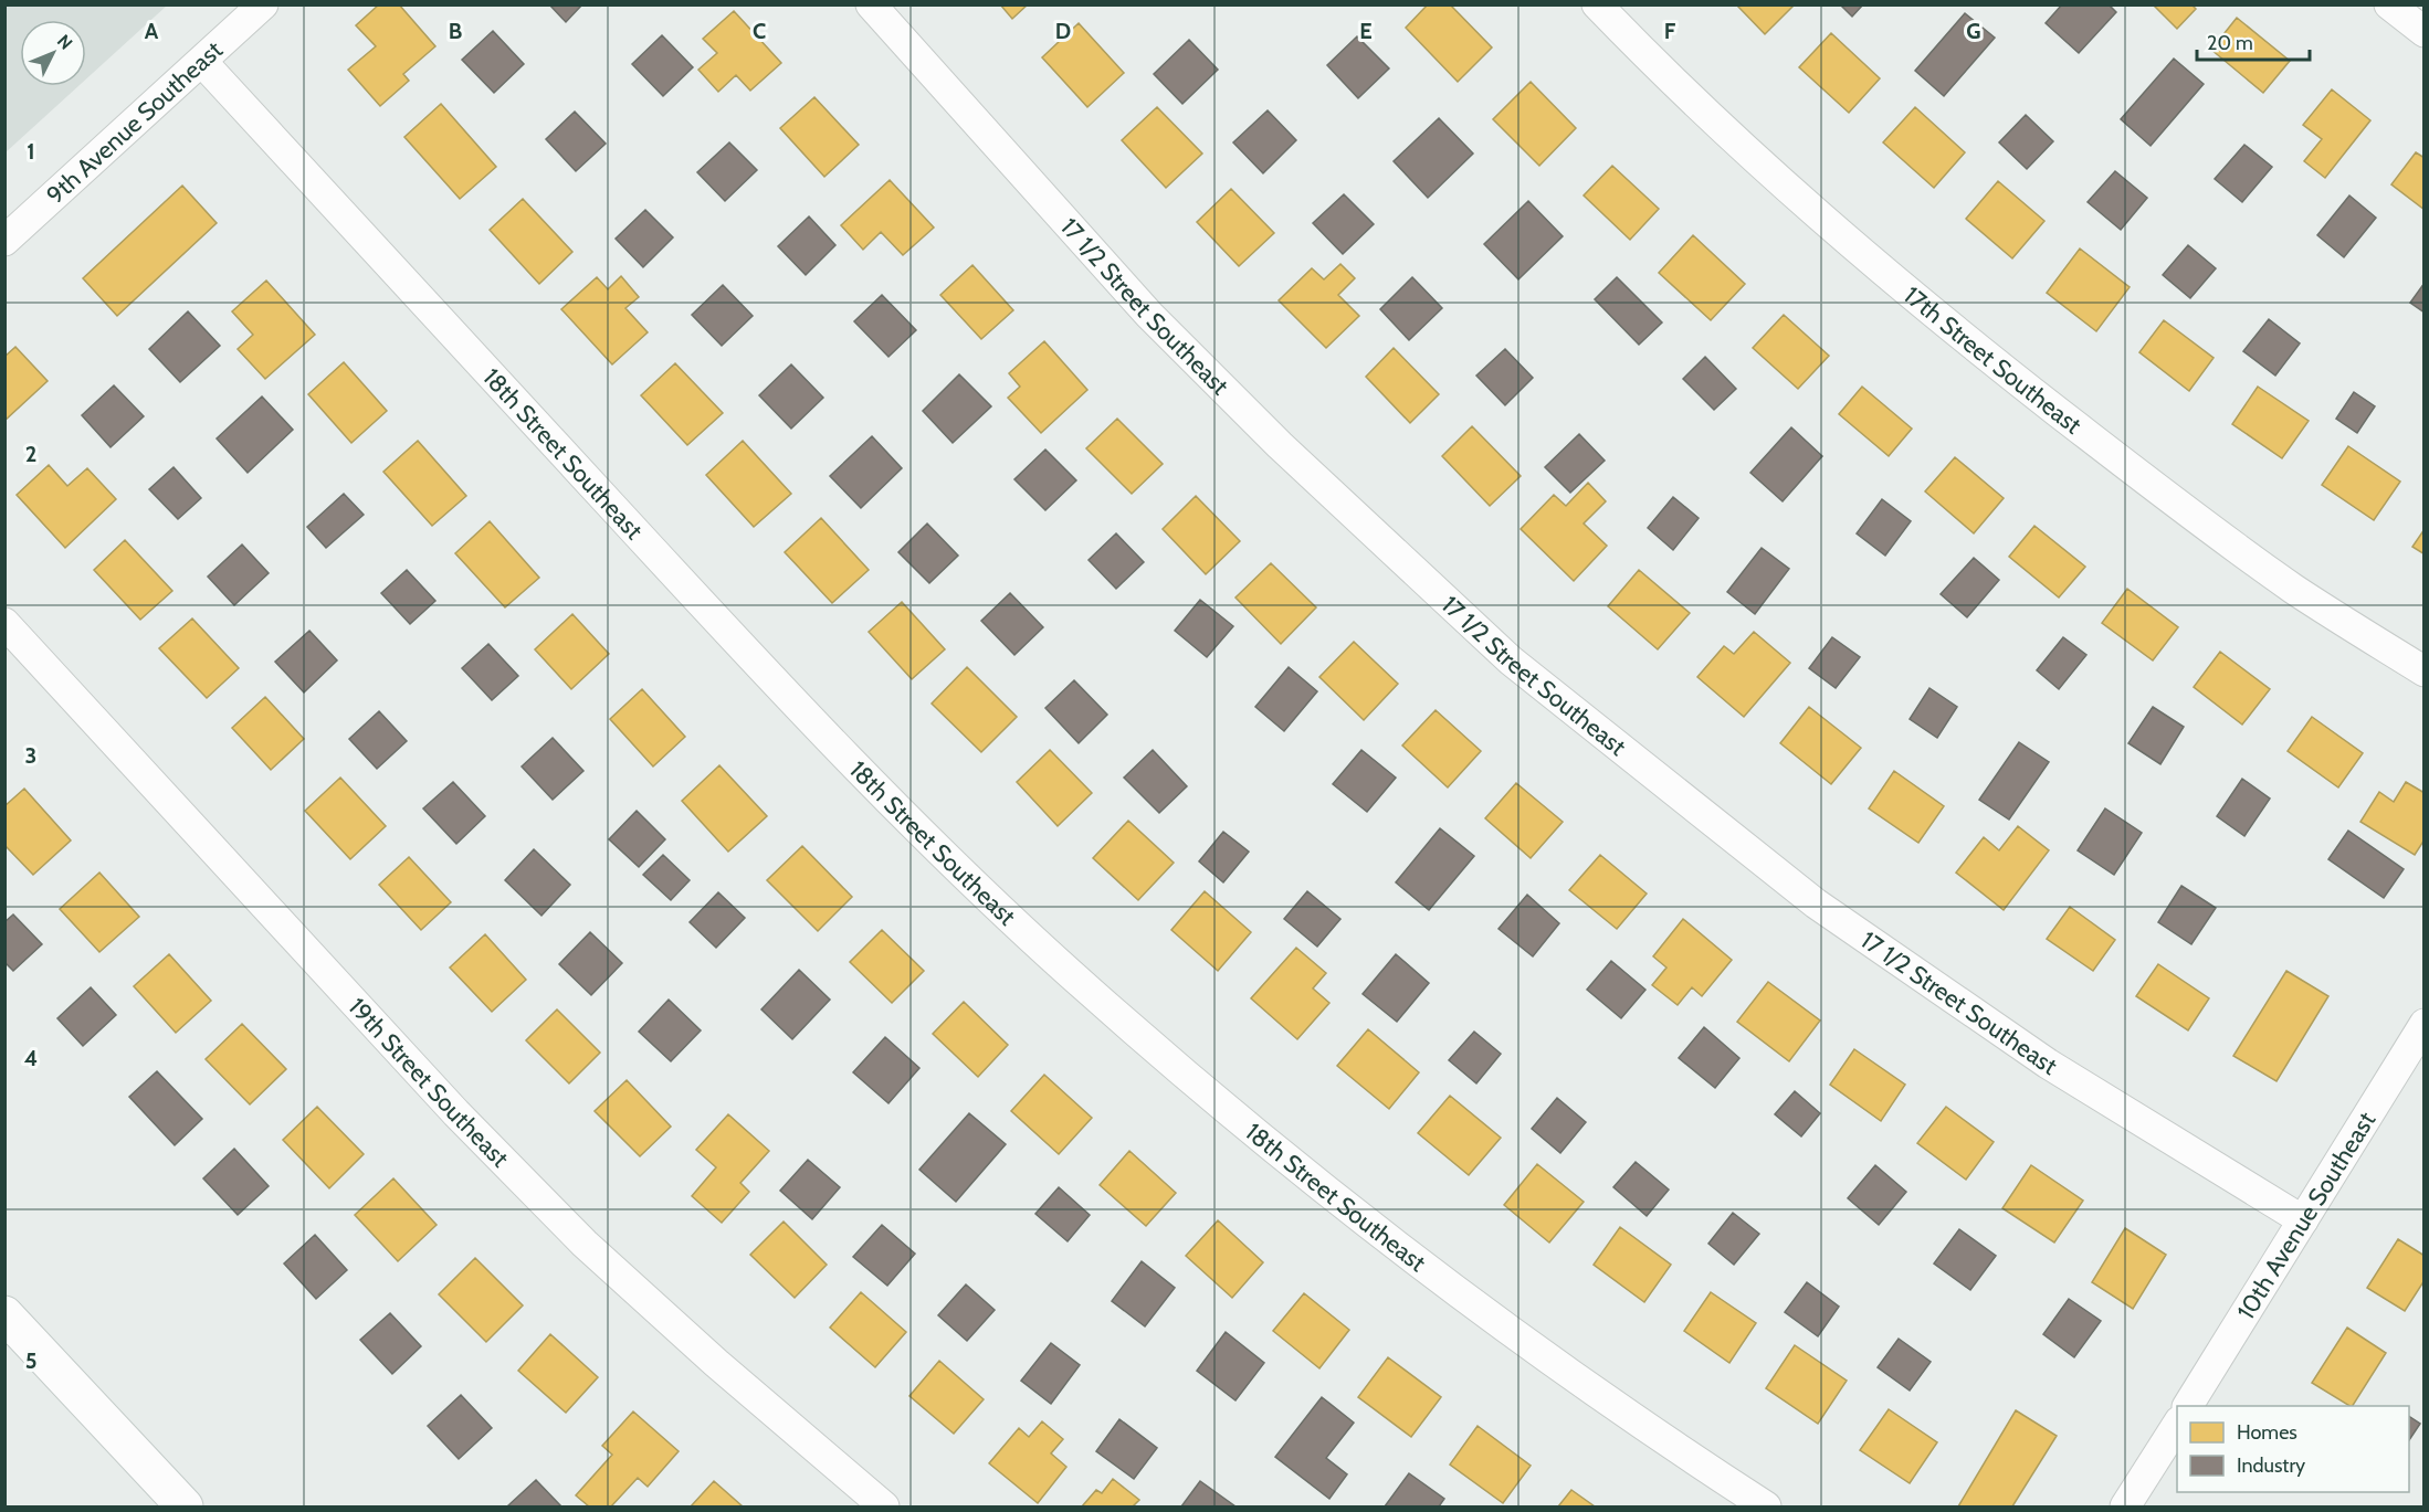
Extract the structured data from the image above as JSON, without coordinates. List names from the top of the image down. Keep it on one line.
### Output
{"streets":{"street":["9th Avenue Southeast","17 1/2 Street Southeast","17th Street Southeast","18th Street Southeast","19th Street Southeast","10th Avenue Southeast"]},"crossings":[["9th Avenue Southeast","18th Street Southeast"],["17 1/2 Street Southeast","10th Avenue Southeast"]],"legend":["Homes","Industry"],"scale_bar":"20 m","north":"top right","grid":{"columns":["A","B","C","D","E","F","G"],"rows":["1","2","3","4","5"]}}
